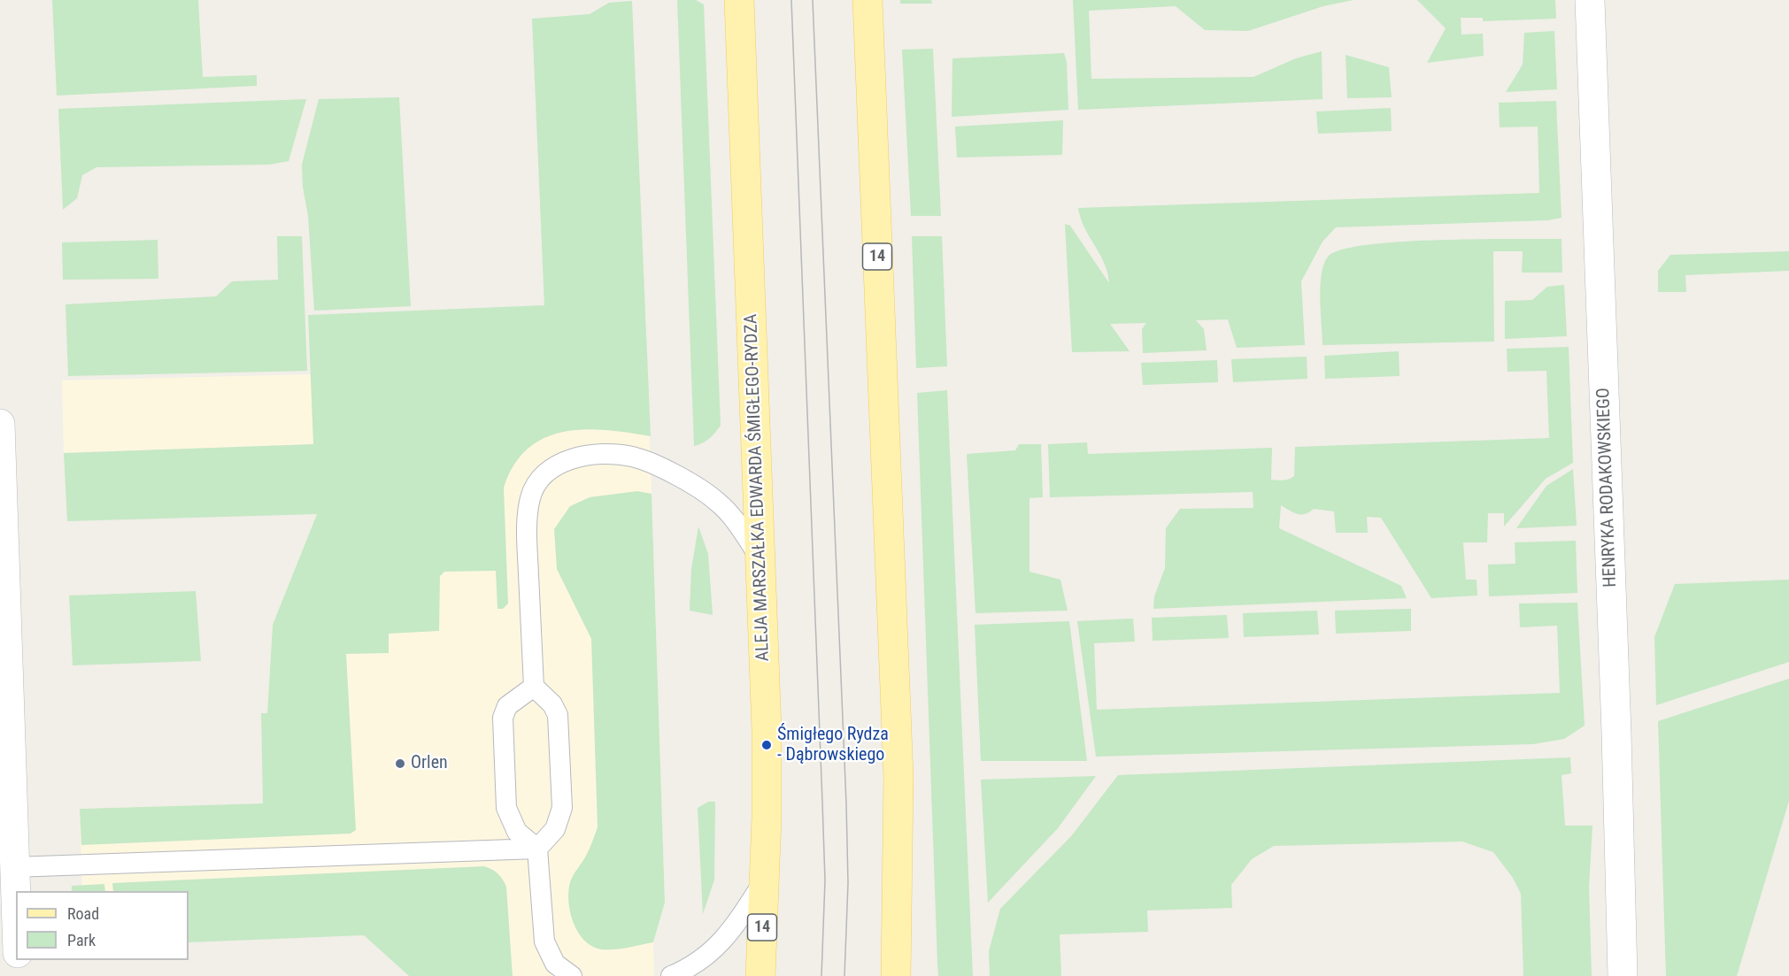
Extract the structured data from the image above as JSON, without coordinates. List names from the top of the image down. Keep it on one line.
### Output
{"streets":{"main road":["14","ALEJA MARSZAŁKA EDWARDA ŚMIGŁEGO-RYDZA"],"street":["HENRYKA RODAKOWSKIEGO"]},"places":["Śmigłego Rydza - Dąbrowskiego","Orlen"],"legend":["Road","Park"]}
